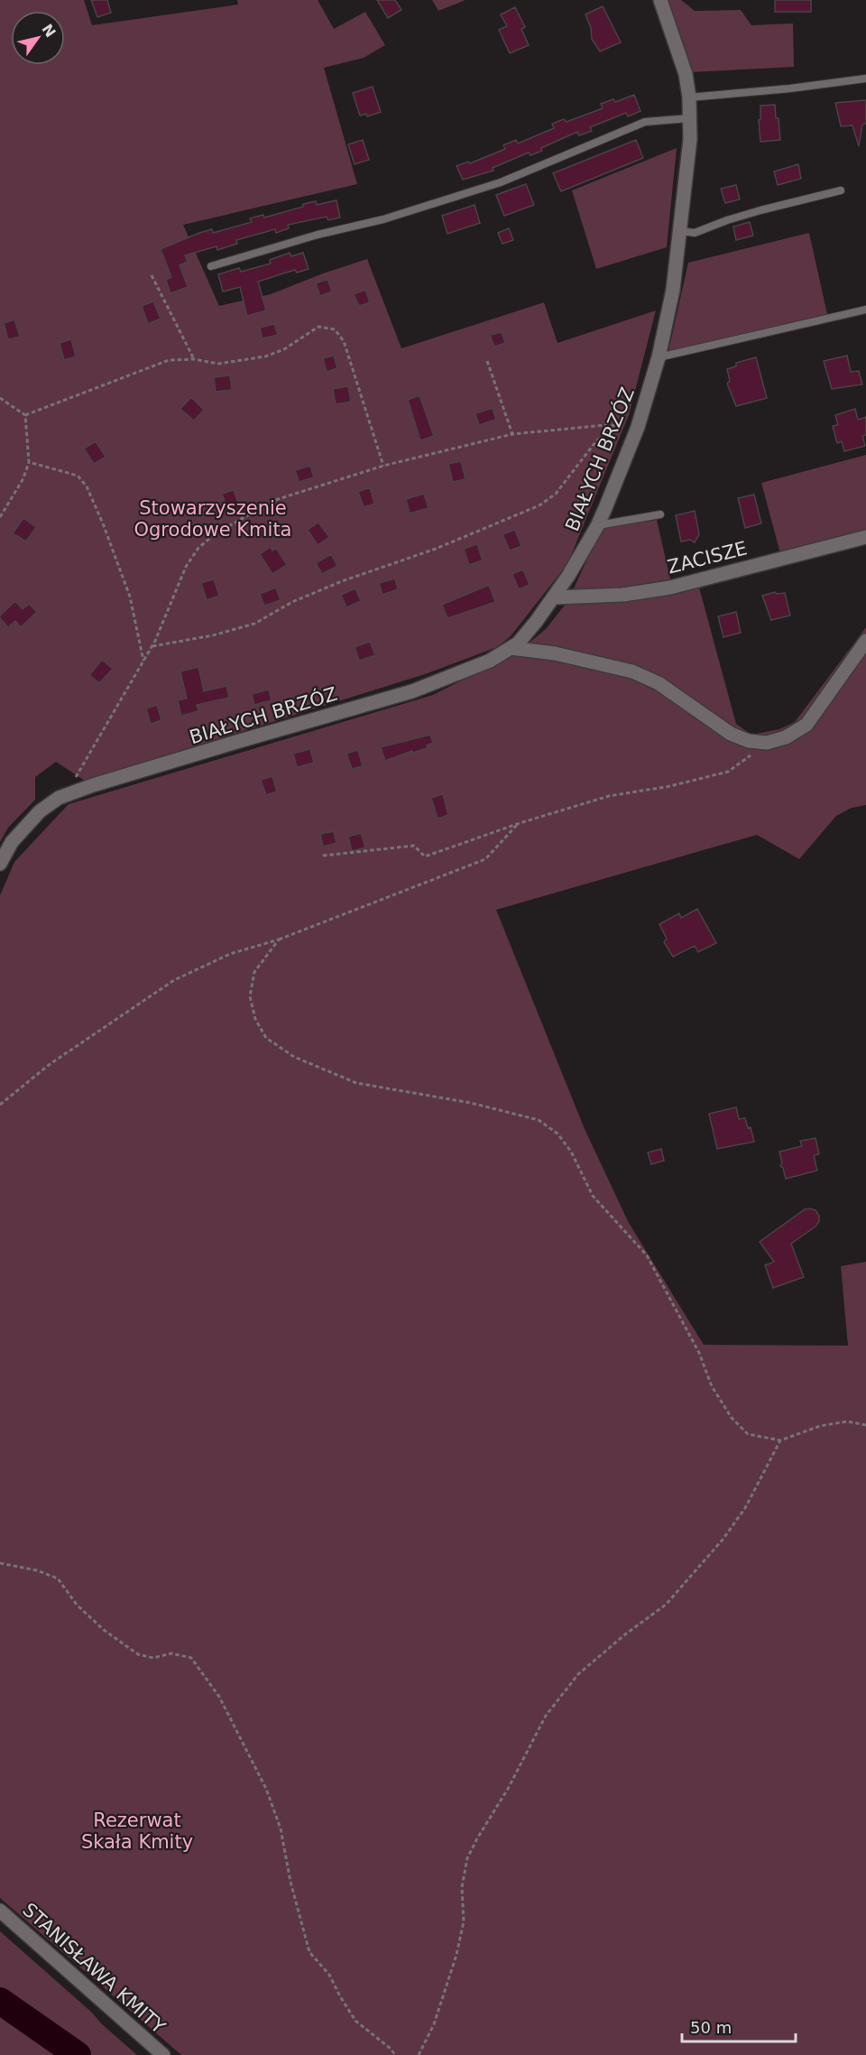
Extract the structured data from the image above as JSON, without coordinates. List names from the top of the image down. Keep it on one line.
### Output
{"streets":{"street":["BIAŁYCH BRZÓZ","ZACISZE","STANISŁAWA KMITY"]},"crossings":[["BIAŁYCH BRZÓZ","ZACISZE"]],"parks":["Stowarzyszenie Ogrodowe Kmita","Rezerwat Skała Kmity"],"scale_bar":"50 m","north":"top right"}
